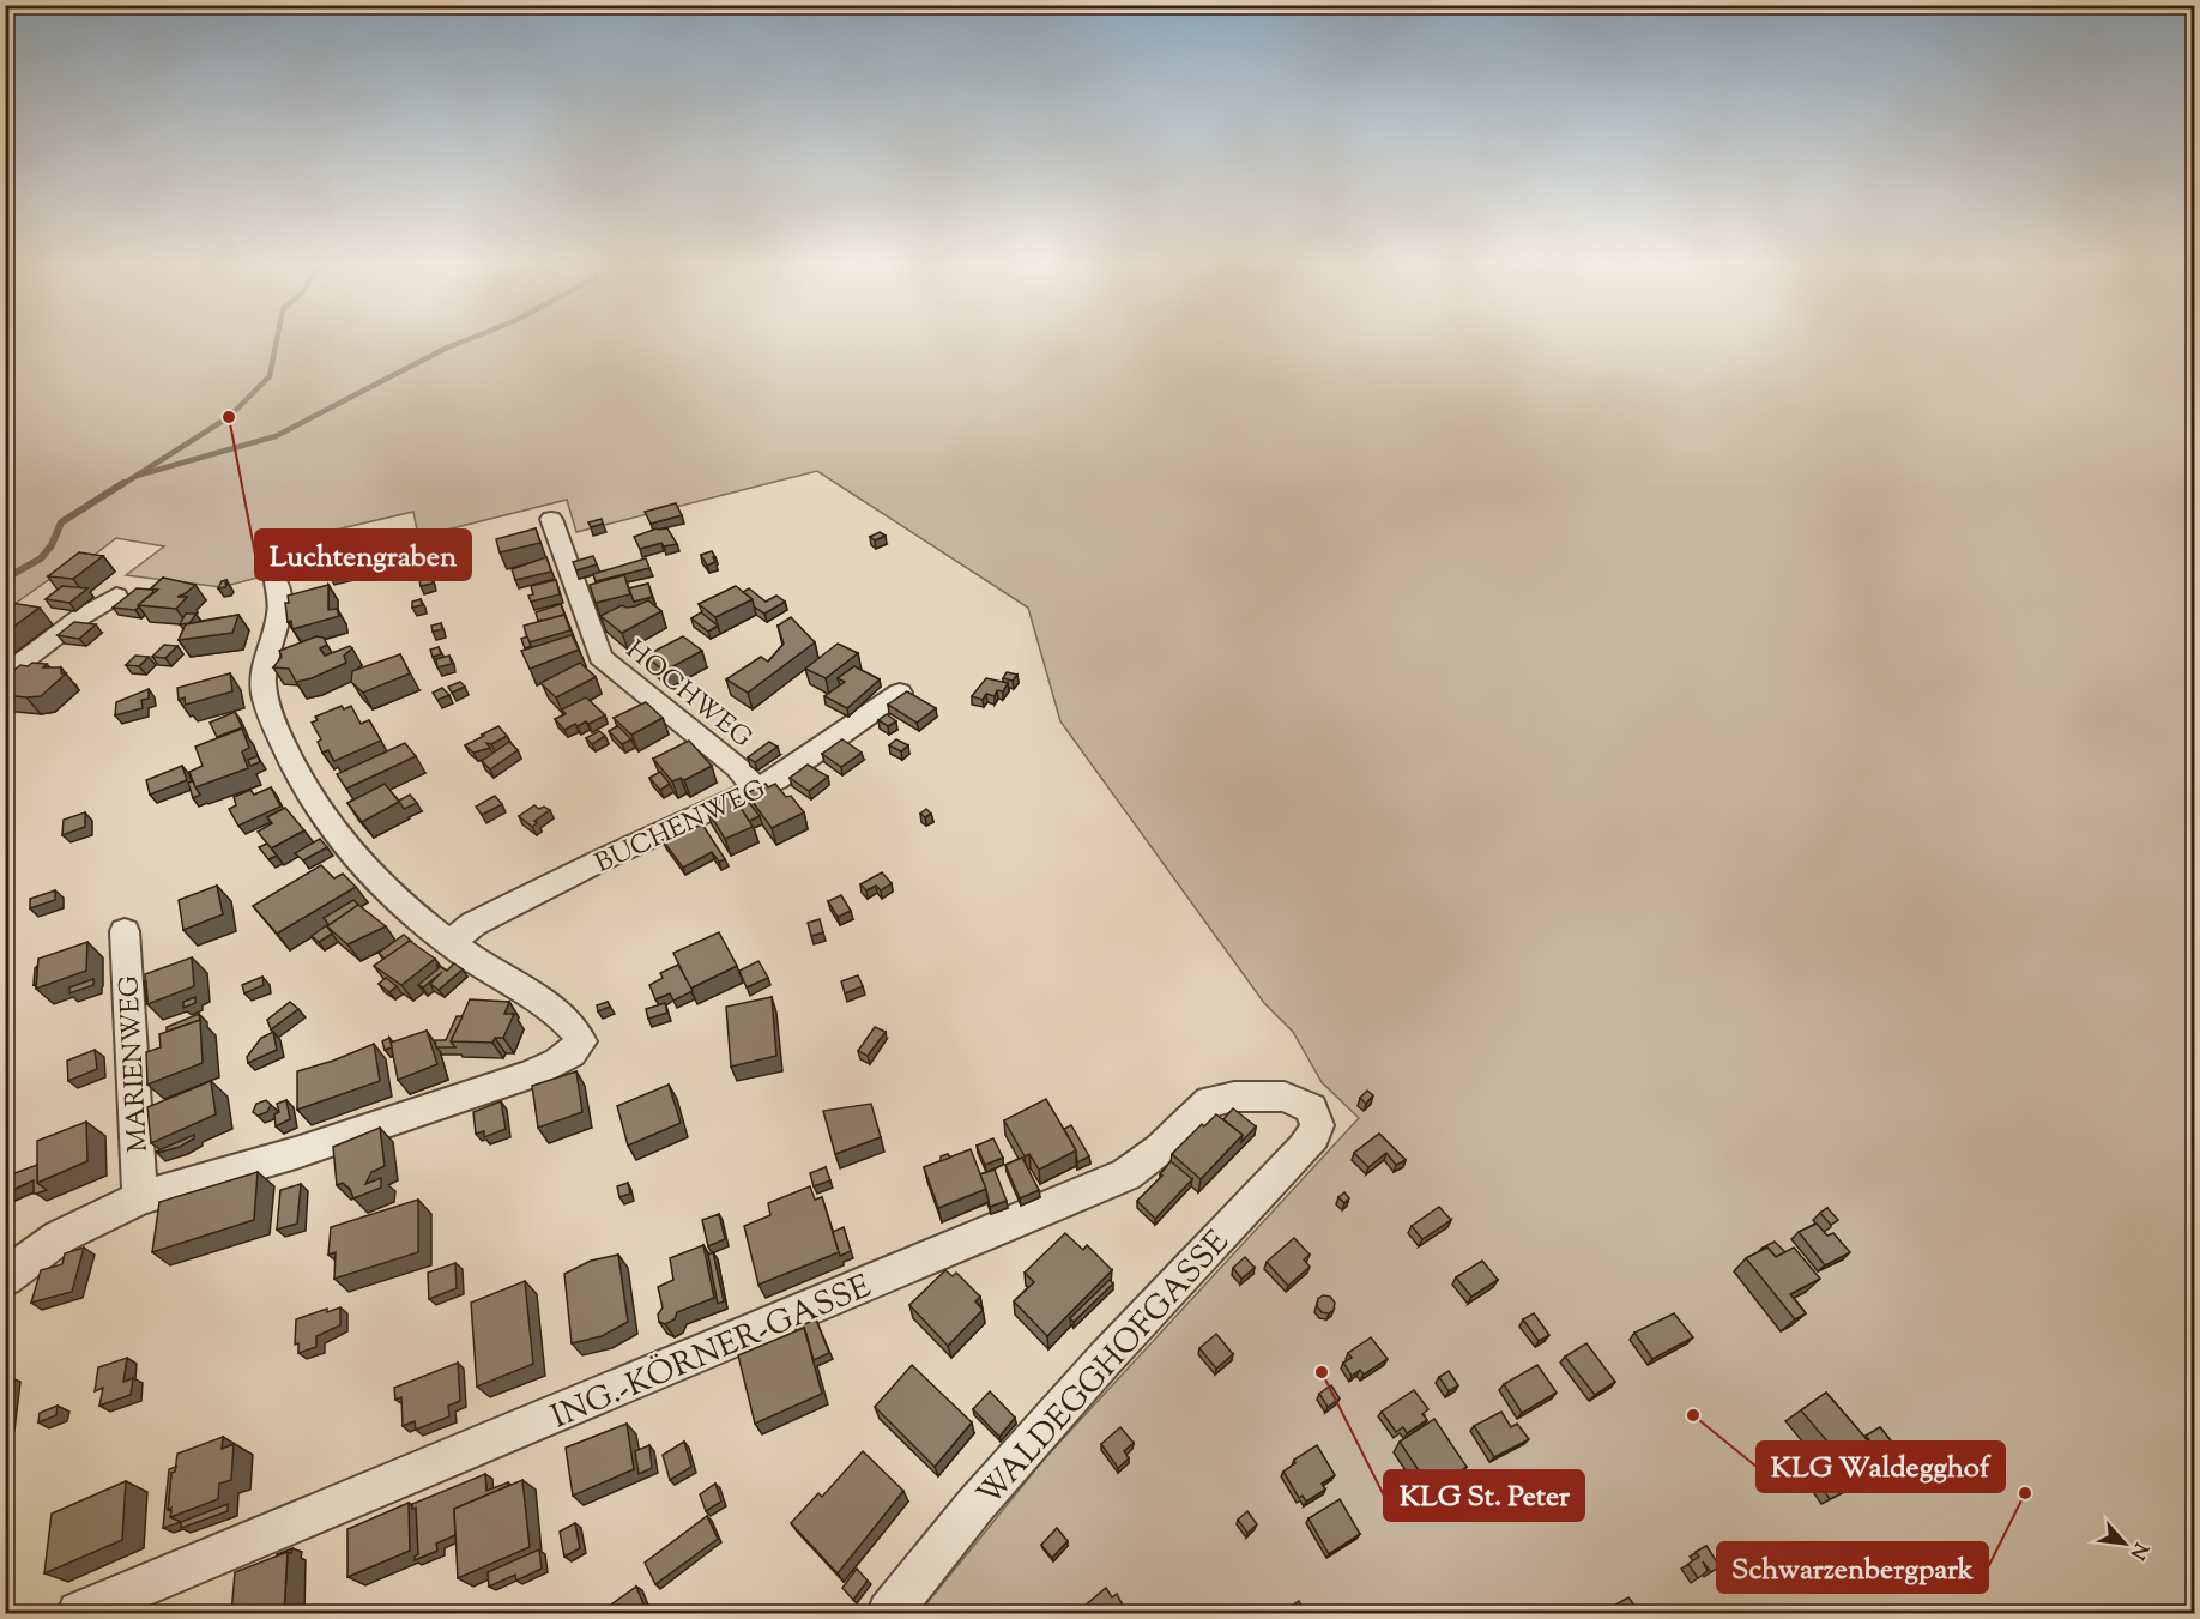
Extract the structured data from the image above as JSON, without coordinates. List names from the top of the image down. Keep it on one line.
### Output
{"streets":{"street":["HOCHWEG","BUCHENWEG","MARIENWEG","ING.-KÖRNER-GASSE","WALDEGGHOFGASSE"]},"crossings":[["HOCHWEG","BUCHENWEG"],["ING.-KÖRNER-GASSE","WALDEGGHOFGASSE"]],"places":["Luchtengraben","KLG St. Peter","KLG Waldegghof","Schwarzenbergpark"],"north":"bottom right"}
